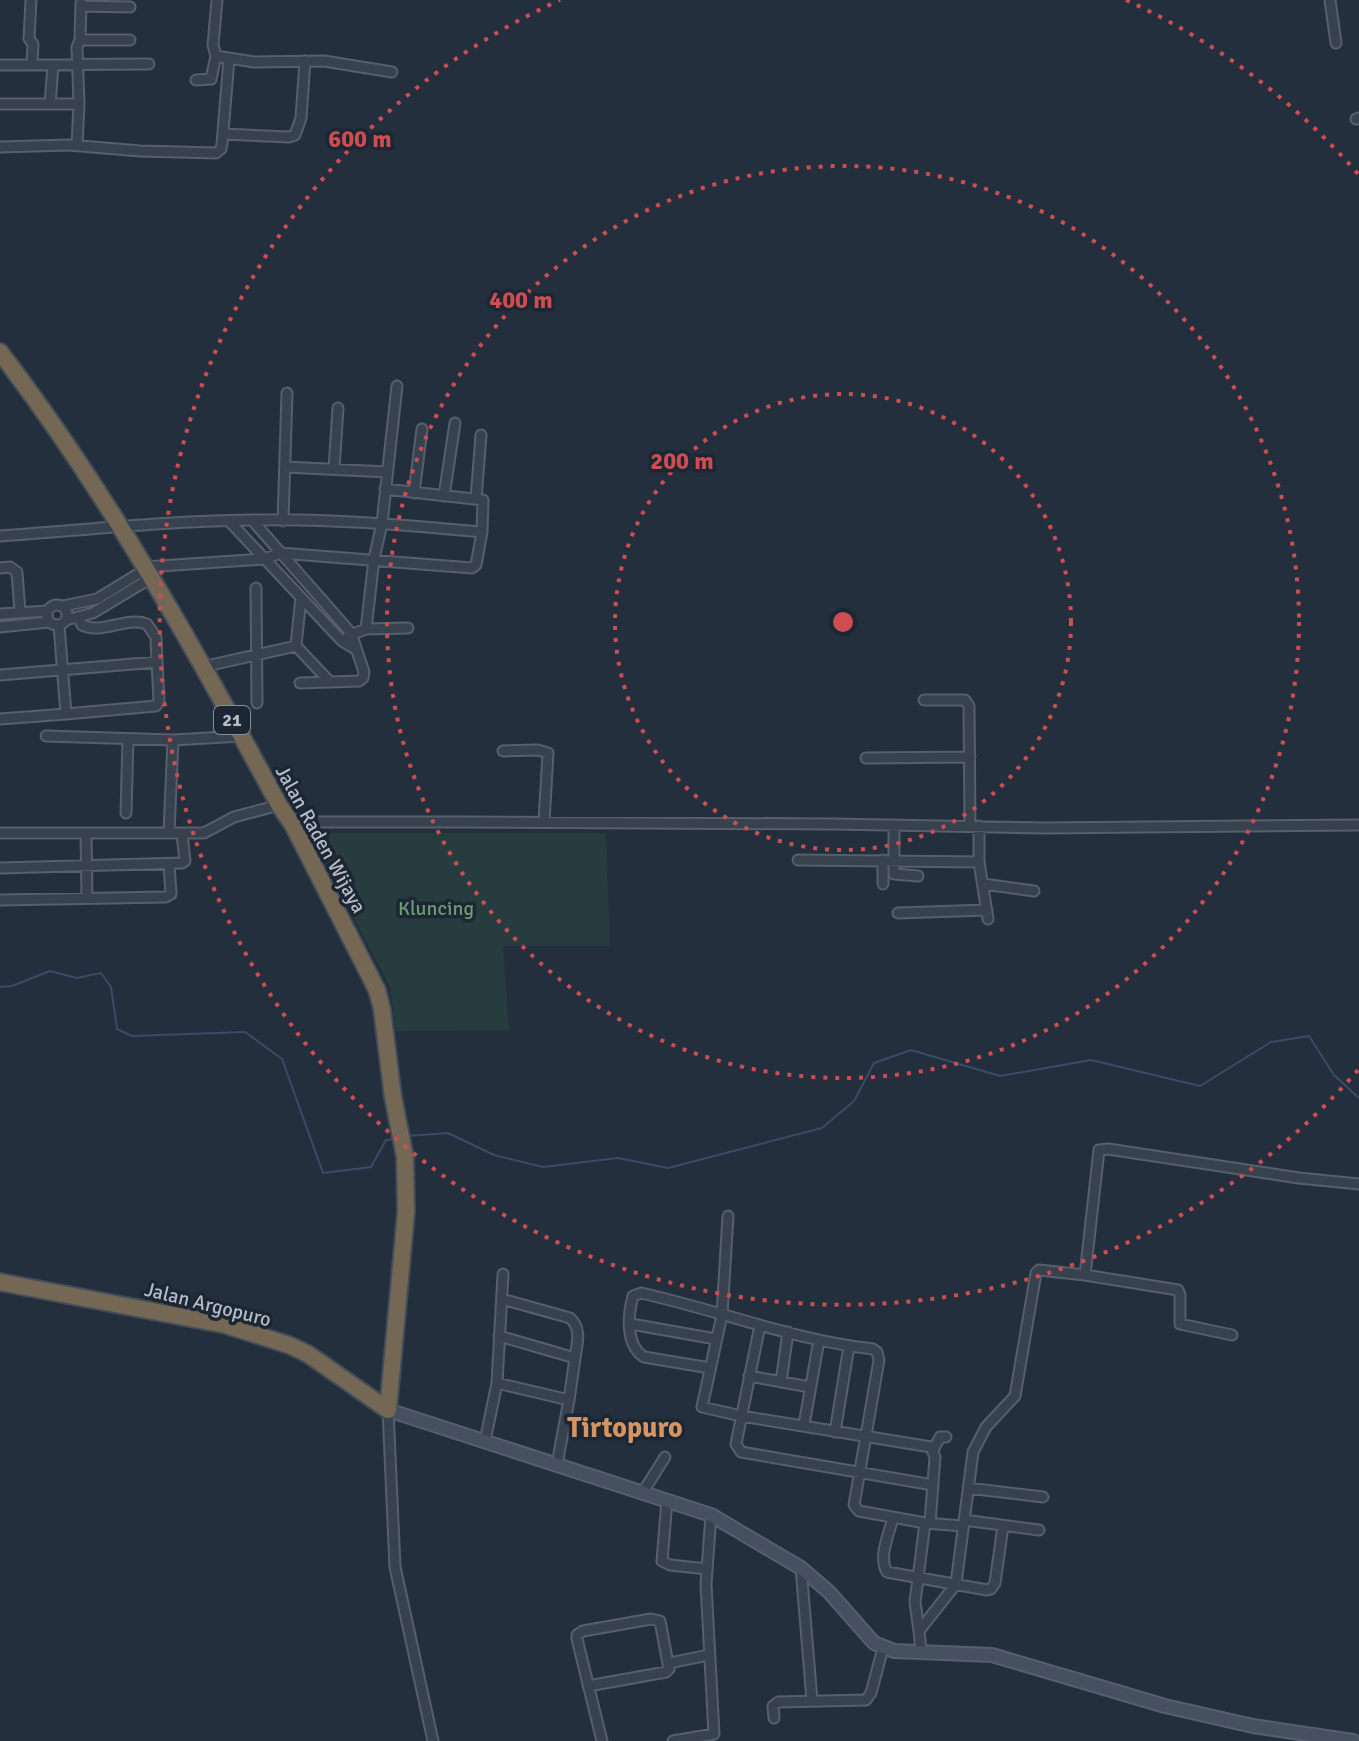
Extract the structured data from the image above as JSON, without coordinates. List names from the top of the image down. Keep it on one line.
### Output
{"streets":{"highway":["21","Jalan Raden Wijaya","Jalan Argopuro"]},"crossings":[["Jalan Raden Wijaya","Jalan Argopuro"]],"districts":["Tirtopuro"],"parks":["Kluncing"],"rings":["600 m","400 m","200 m"]}
